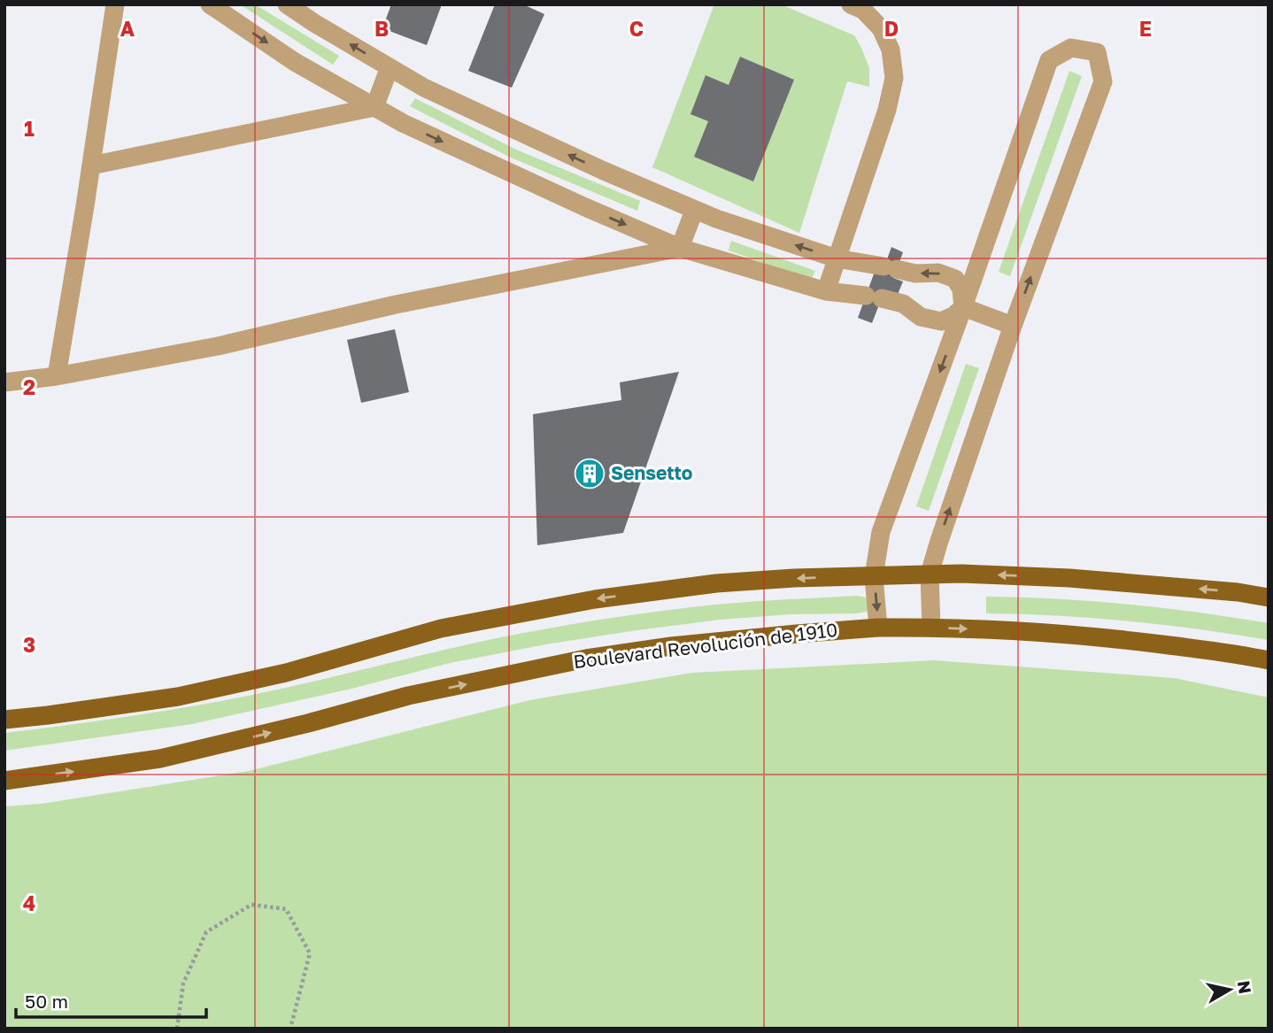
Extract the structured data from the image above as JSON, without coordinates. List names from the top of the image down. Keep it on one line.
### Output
{"streets":{"main road":["Boulevard Revolución de 1910"]},"places":{"building":["Sensetto"]},"scale_bar":"50 m","north":"right","grid":{"columns":["A","B","C","D","E"],"rows":["1","2","3","4"]}}
